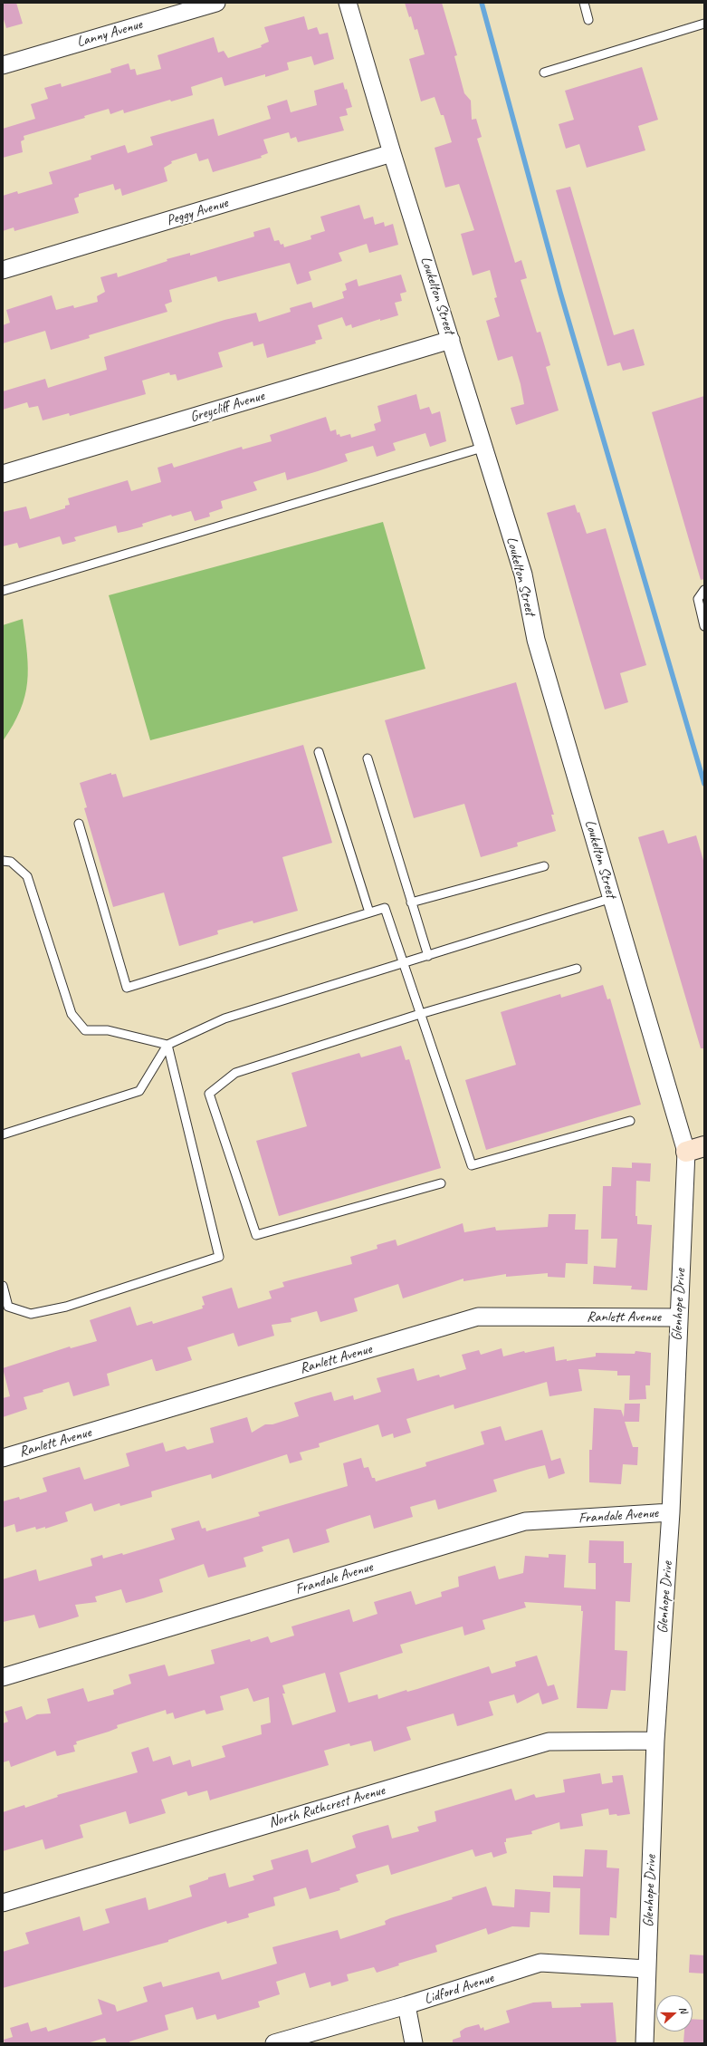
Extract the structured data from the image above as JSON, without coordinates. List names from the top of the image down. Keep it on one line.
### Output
{"streets":{"street":["Lanny Avenue","Peggy Avenue","Loukelton Street","Greycliff Avenue","Glenhope Drive","Ranlett Avenue","Frandale Avenue","North Ruthcrest Avenue","Lidford Avenue"]},"crossings":[["Peggy Avenue","Loukelton Street"],["Loukelton Street","Greycliff Avenue"],["Loukelton Street","Glenhope Drive"],["Glenhope Drive","Ranlett Avenue"],["Glenhope Drive","Frandale Avenue"],["Glenhope Drive","North Ruthcrest Avenue"],["Glenhope Drive","Lidford Avenue"]],"north":"right"}
